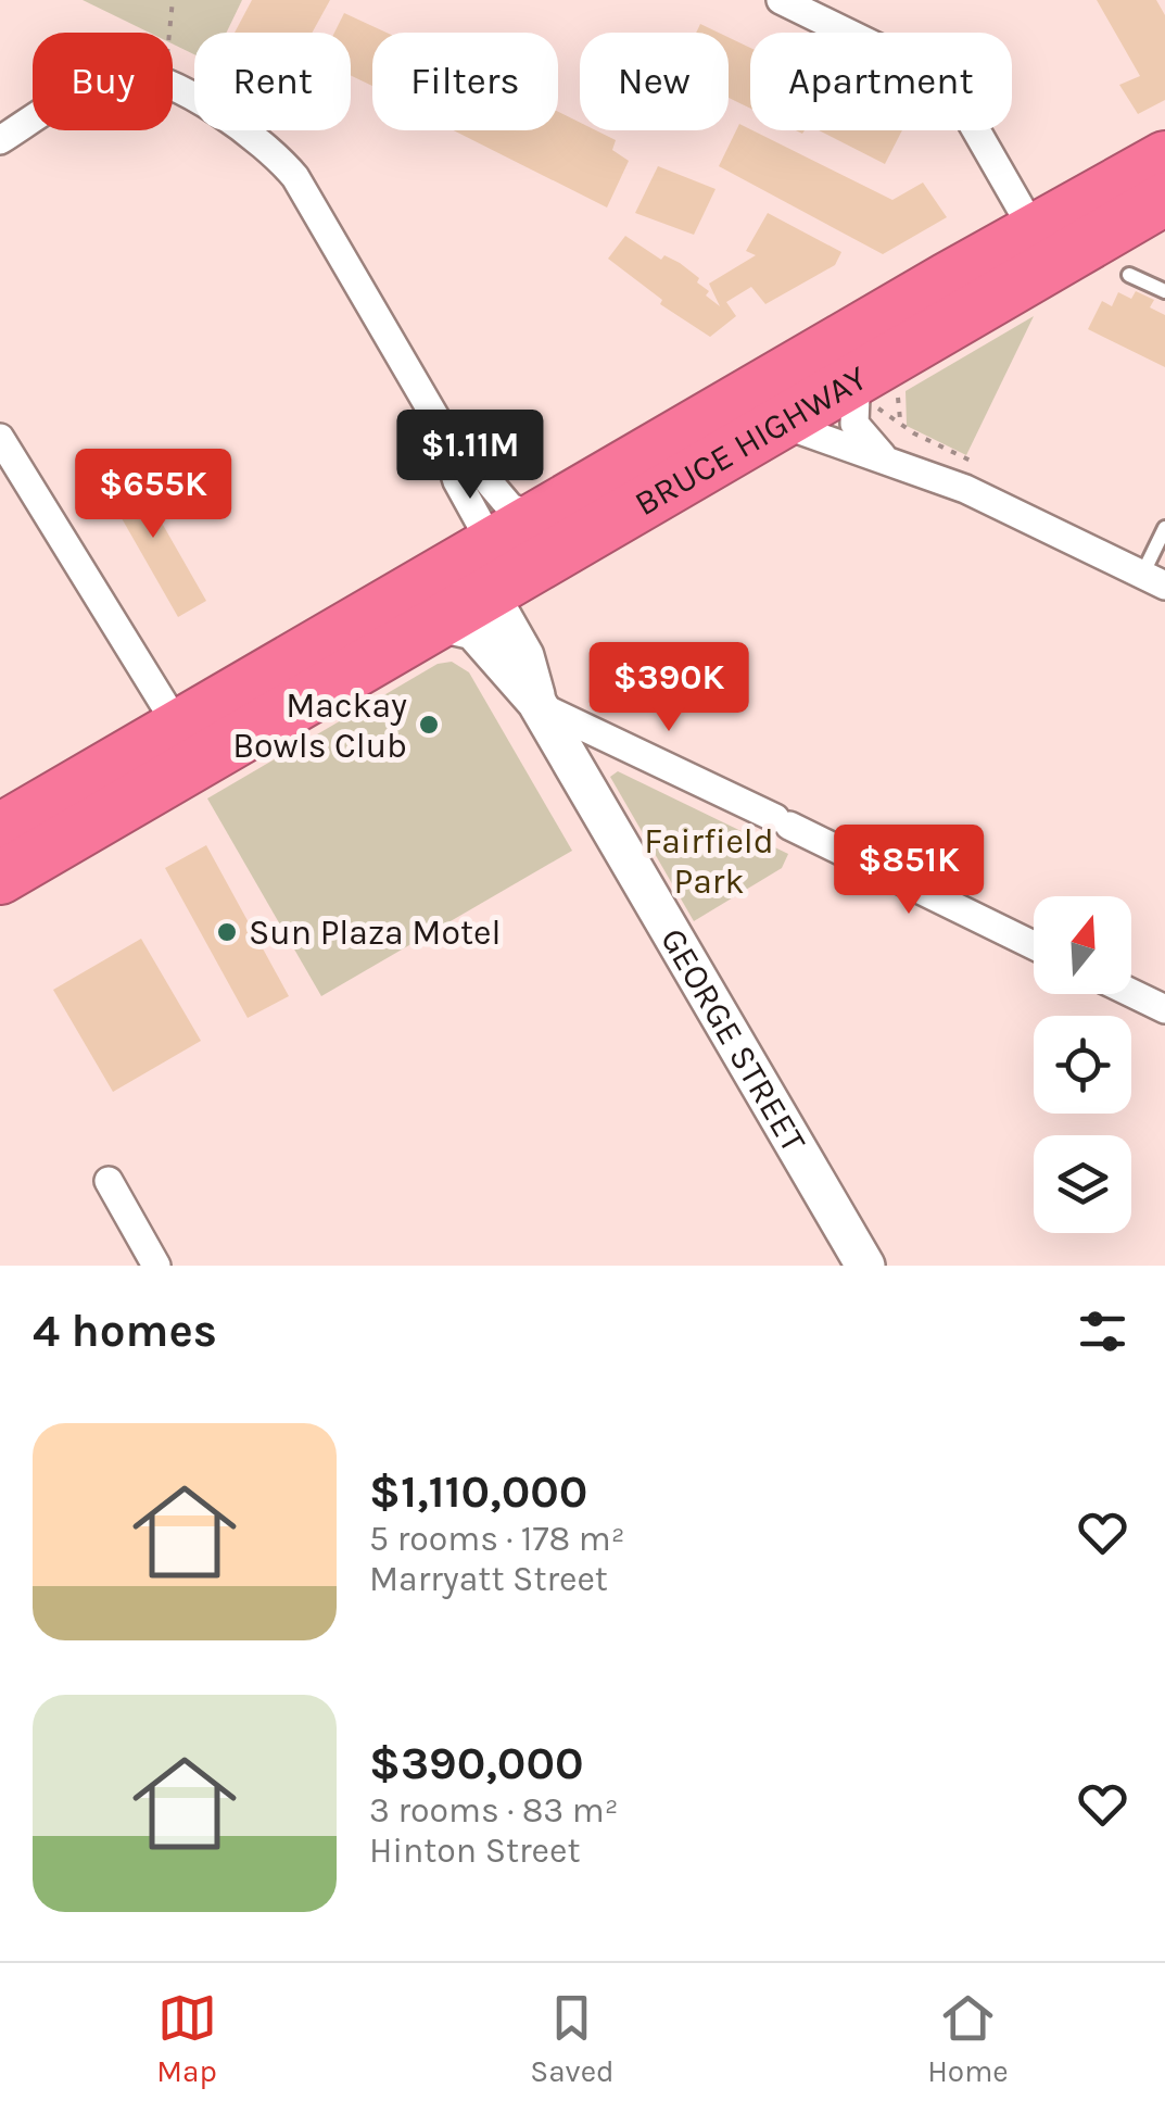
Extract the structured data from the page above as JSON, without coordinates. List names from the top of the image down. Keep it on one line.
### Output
{"streets":{"highway":["BRUCE HIGHWAY"],"street":["GEORGE STREET"]},"crossings":[["BRUCE HIGHWAY","GEORGE STREET"]],"parks":["Fairfield Park"],"places":["Mackay Bowls Club","Sun Plaza Motel"],"north":"top","page":{"chip":["Buy","Rent","Filters","New","Apartment"],"price":["$1.11M","$655K","$390K","$851K"],"heading":"4 homes","list":[{"name":"$1,110,000","note":"5 rooms · 178 m² · Marryatt Street"},{"name":"$390,000","note":"3 rooms · 83 m² · Hinton Street"}],"tabs":["Map","Saved","Home"]}}
